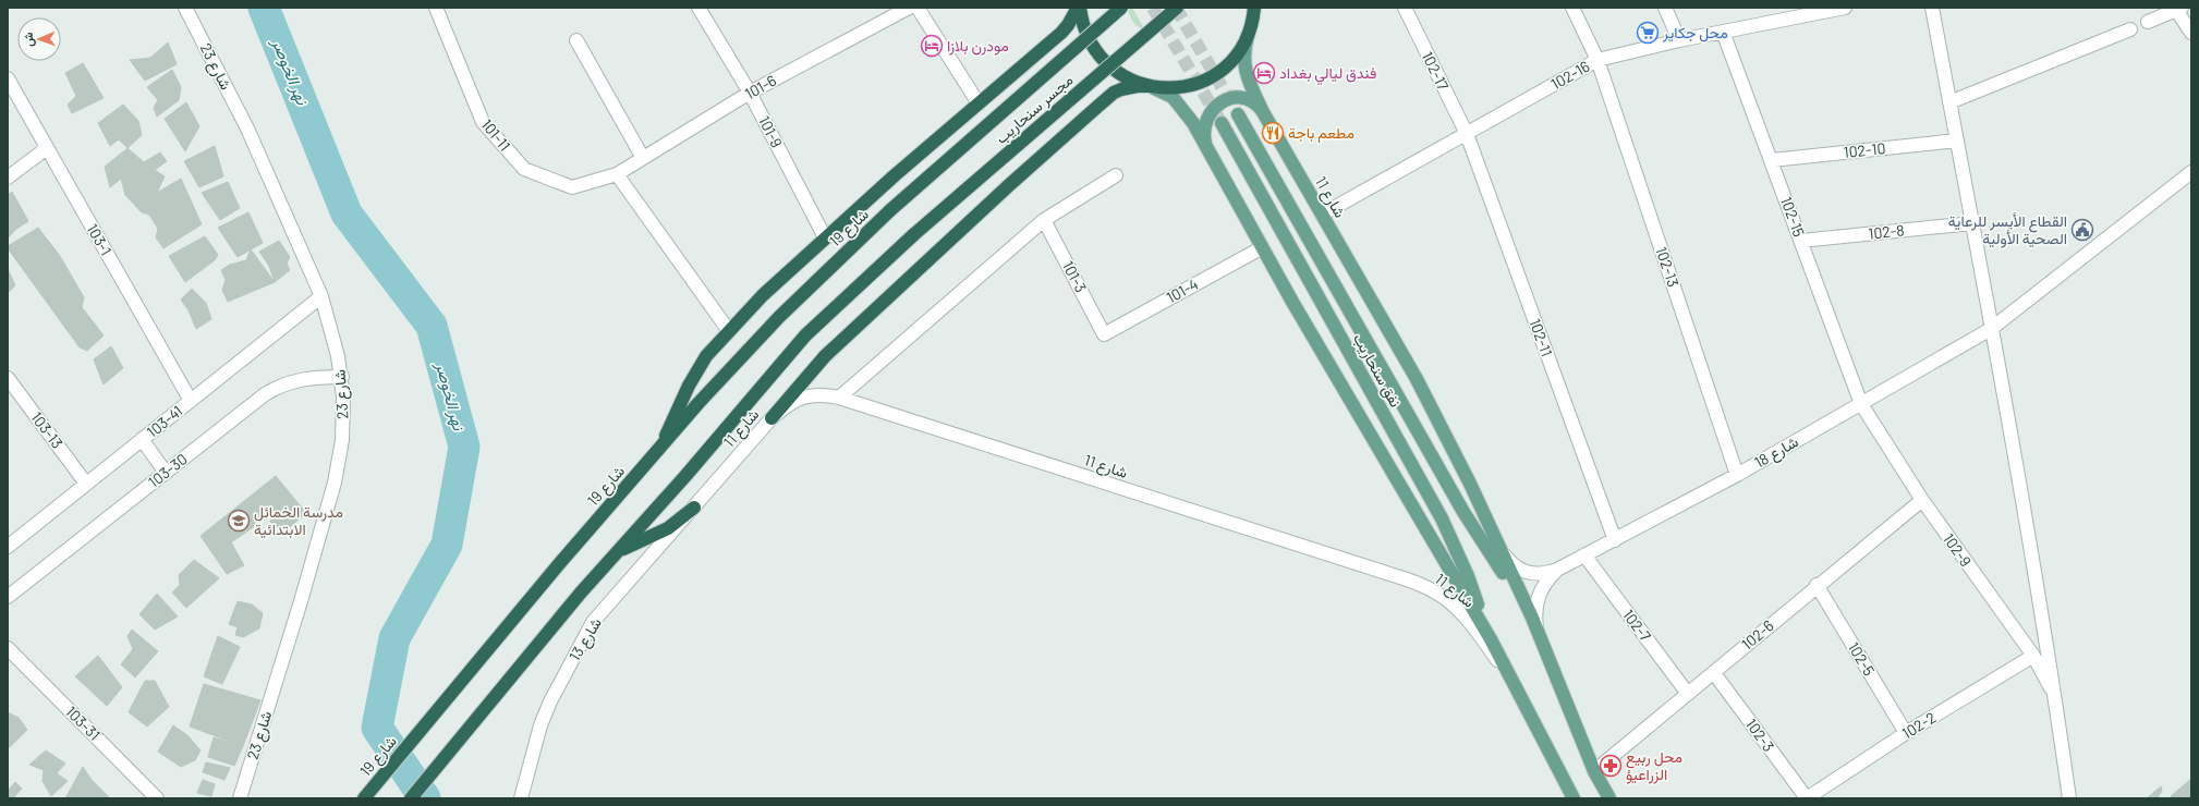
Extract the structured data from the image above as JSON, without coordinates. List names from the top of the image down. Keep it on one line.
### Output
{"streets":{"highway":["مجسر سنحاريب","شارع 19"],"main road":["شارع 11","نفق سنحاريب"],"street":["شارع 23","102-17","102-16","101-6","101-9","101-11","102-10","102-15","102-8","103-1","102-13","101-3","101-4","102-11","103-41","103-13","شارع 18","103-30","102-9","102-7","102-6","شارع 13","102-5","103-31","102-2","102-3"]},"crossings":[["شارع 23","103-41"],["شارع 23","103-30"],["102-17","102-16"],["102-17","102-11"],["102-16","شارع 11"],["102-16","102-15"],["102-16","102-13"],["102-16","102-11"],["101-6","101-9"],["101-6","101-11"],["مجسر سنحاريب","شارع 19"],["102-10","102-15"],["شارع 11","101-4"],["شارع 11","نفق سنحاريب"],["شارع 11","102-6"],["شارع 11","شارع 13"],["102-15","102-8"],["102-15","شارع 18"],["102-15","102-9"],["103-1","103-41"],["102-13","شارع 18"],["101-3","101-4"],["102-11","شارع 18"],["103-41","103-13"],["شارع 18","102-9"],["شارع 18","102-7"],["102-9","102-6"],["102-9","102-2"],["102-7","102-6"],["102-6","102-5"],["102-6","102-3"],["102-5","102-2"],["102-2","102-3"]],"water":["نهر الخوصر"],"places":{"supermarket":["محل جكاير"],"hotel":["مودرن بلازا","فندق ليالي بغداد"],"restaurant":["مطعم باجة"],"public building":["القطاع الأيسر للرعاية الصحية الأولية"],"school or university":["مدرسة الخمائل الابتدائية"],"pharmacy":["محل ربيع الزراعيؤ"]},"north":"left"}
